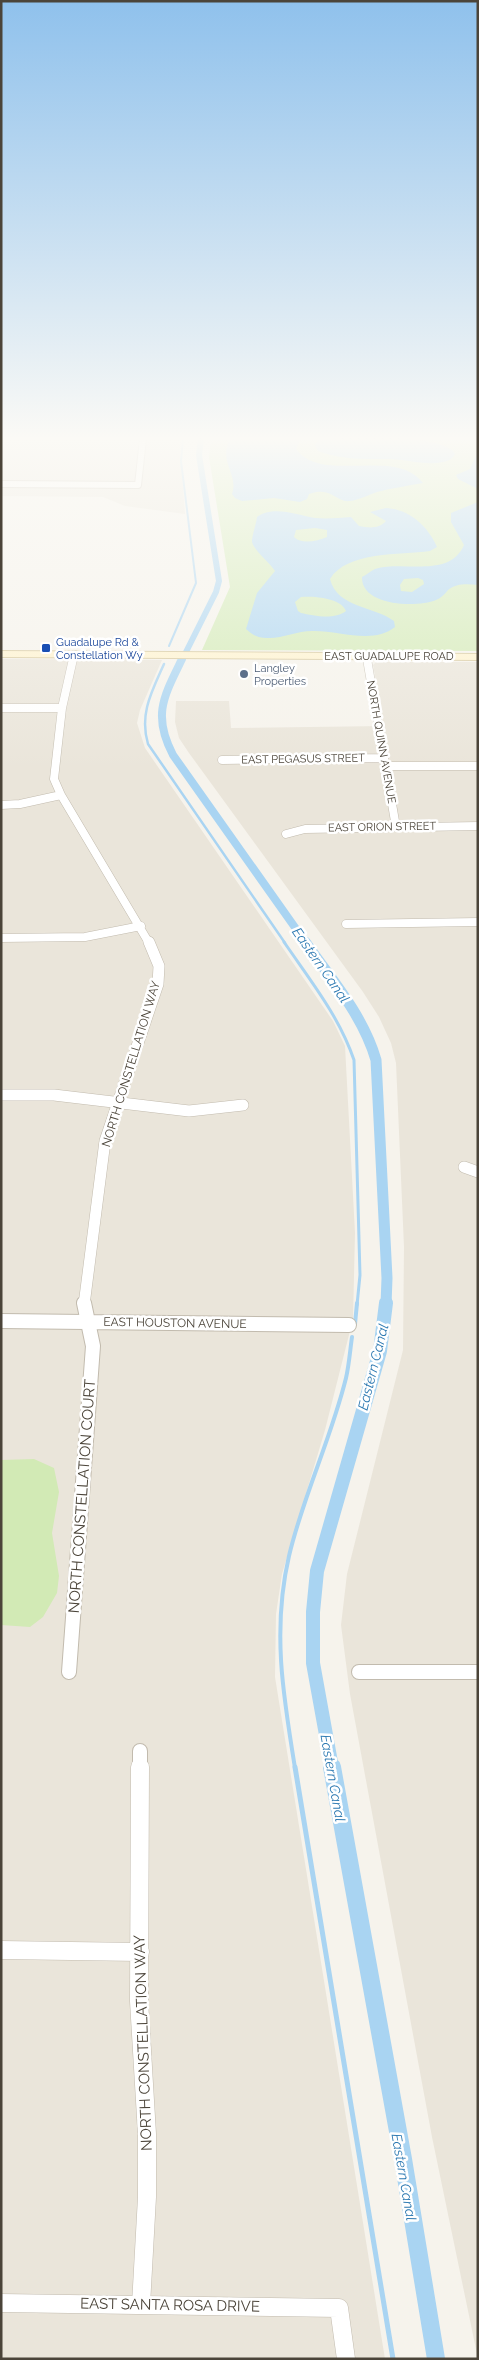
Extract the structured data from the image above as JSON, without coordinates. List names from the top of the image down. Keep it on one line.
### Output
{"streets":{"main road":["EAST GUADALUPE ROAD"],"street":["NORTH QUINN AVENUE","EAST PEGASUS STREET","EAST ORION STREET","NORTH CONSTELLATION WAY","EAST HOUSTON AVENUE","NORTH CONSTELLATION COURT","EAST SANTA ROSA DRIVE"]},"crossings":[["EAST GUADALUPE ROAD","NORTH QUINN AVENUE"],["EAST GUADALUPE ROAD","NORTH CONSTELLATION WAY"],["NORTH QUINN AVENUE","EAST PEGASUS STREET"],["NORTH QUINN AVENUE","EAST ORION STREET"],["NORTH CONSTELLATION WAY","EAST HOUSTON AVENUE"],["NORTH CONSTELLATION WAY","NORTH CONSTELLATION COURT"],["NORTH CONSTELLATION WAY","EAST SANTA ROSA DRIVE"],["EAST HOUSTON AVENUE","NORTH CONSTELLATION COURT"]],"water":["Eastern Canal"],"places":{"transit":["Guadalupe Rd & Constellation Wy"],"other":["Langley Properties"]}}
